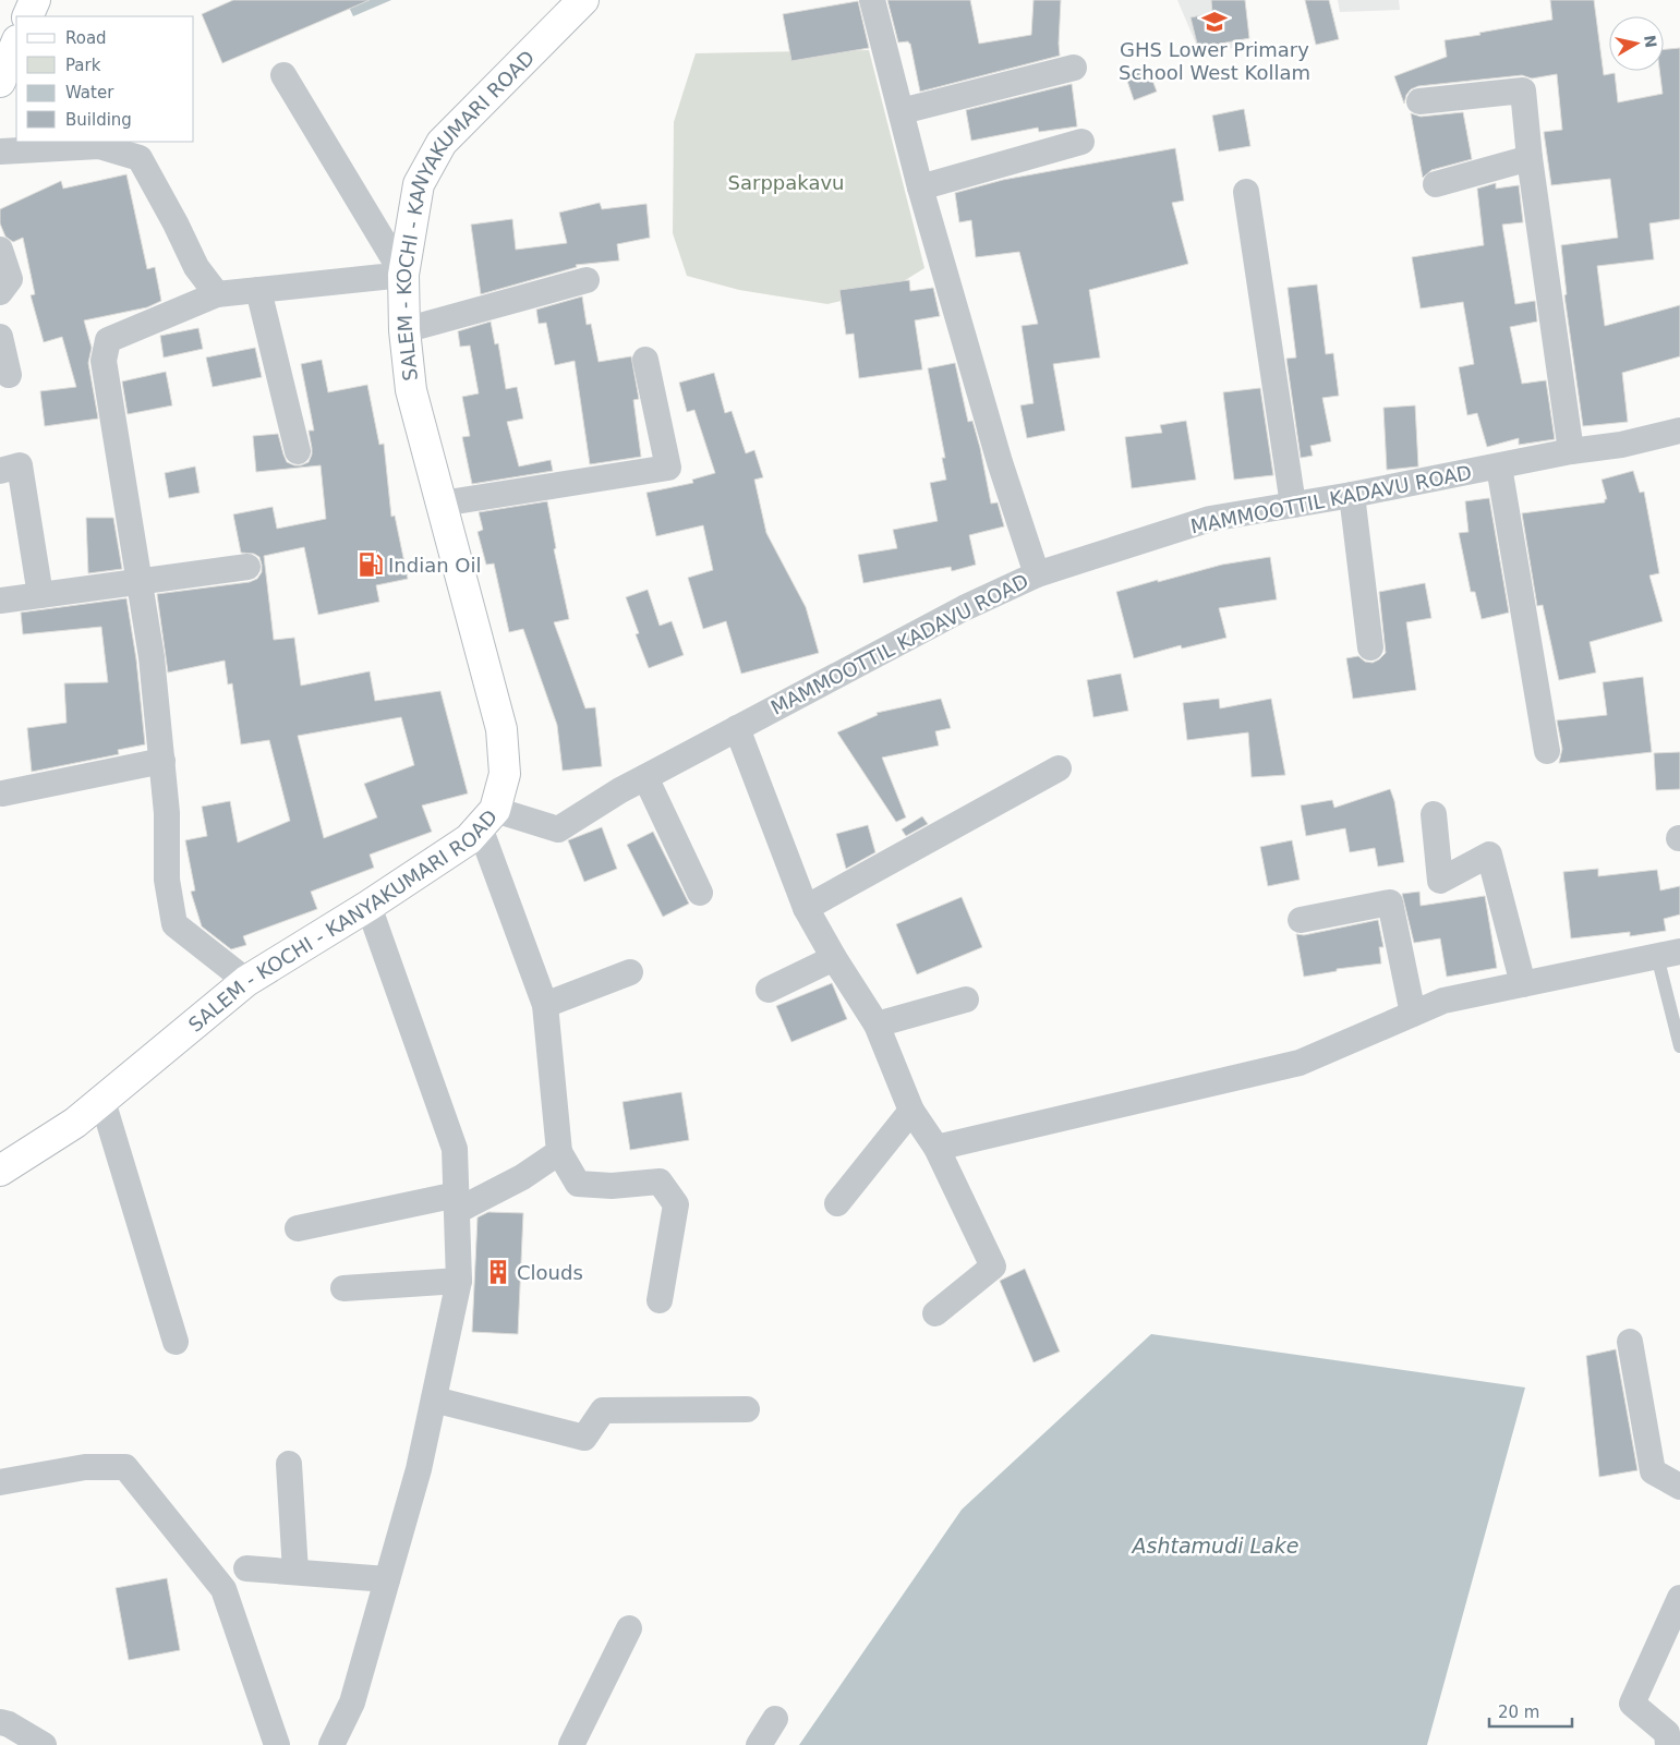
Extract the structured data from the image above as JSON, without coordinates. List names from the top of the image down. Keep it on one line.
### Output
{"streets":{"main road":["SALEM - KOCHI - KANYAKUMARI ROAD"],"street":["MAMMOOTTIL KADAVU ROAD"]},"crossings":[["SALEM - KOCHI - KANYAKUMARI ROAD","MAMMOOTTIL KADAVU ROAD"]],"water":["Ashtamudi Lake"],"parks":["Sarppakavu"],"places":{"school or university":["GHS Lower Primary School West Kollam"],"fuel station":["Indian Oil"],"building":["Clouds"]},"legend":["Road","Park","Water","Building"],"scale_bar":"20 m","north":"right"}
